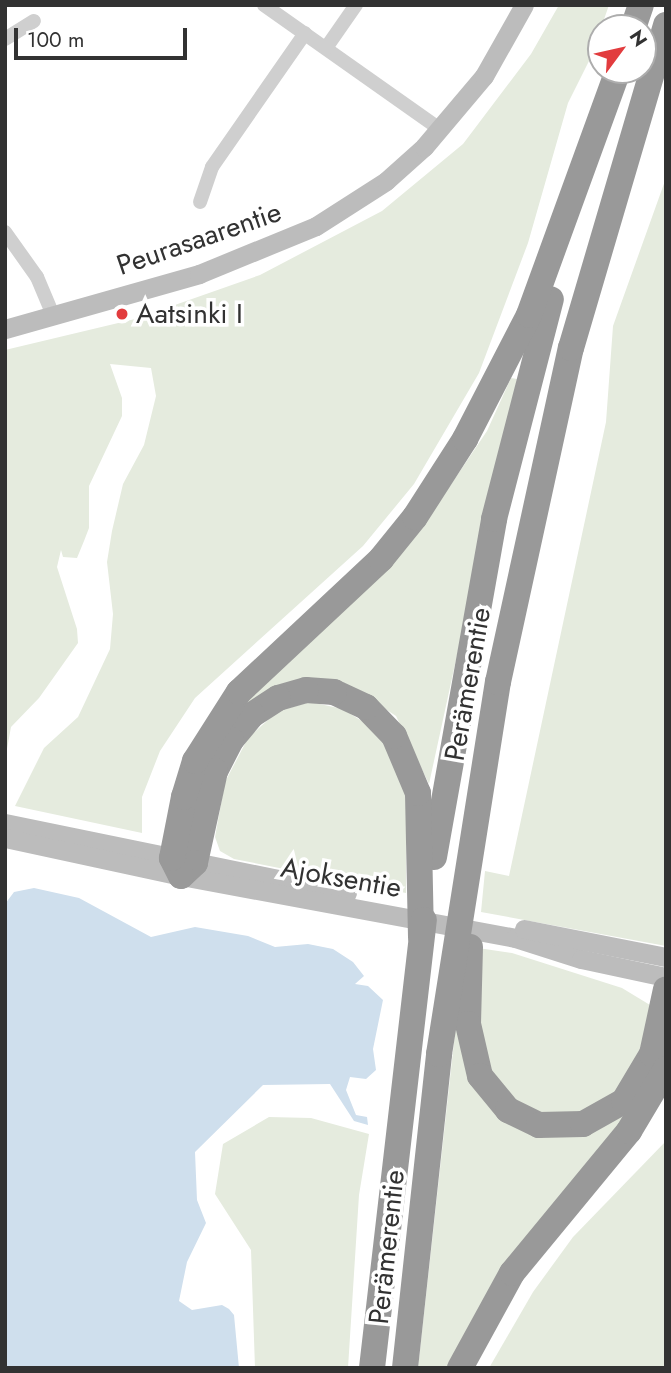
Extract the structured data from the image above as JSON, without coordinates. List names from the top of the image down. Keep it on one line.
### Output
{"streets":{"highway":["Perämerentie"],"main road":["Peurasaarentie","Ajoksentie"]},"places":["Aatsinki I"],"scale_bar":"100 m","north":"top right"}
